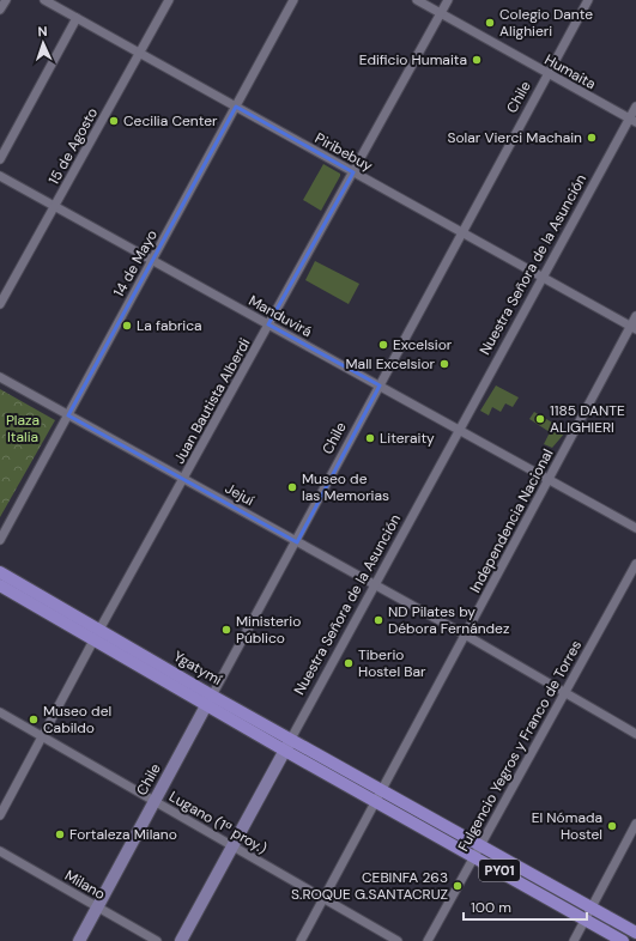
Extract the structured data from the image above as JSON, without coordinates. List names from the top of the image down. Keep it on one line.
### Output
{"streets":{"main road":["Ygatymí","PY01"],"street":["Humaita","Chile","15 de Agosto","Piribebuy","14 de Mayo","Nuestra Señora de la Asunción","Manduvirá","Juan Bautista Alberdi","Jejuí","Independencia Nacional","Fulgencio Yegros y Franco de Torres","Lugano (1ª proy.)","Milano"]},"crossings":[["Humaita","Chile"],["Humaita","Nuestra Señora de la Asunción"],["Humaita","Juan Bautista Alberdi"],["Chile","Piribebuy"],["Chile","Manduvirá"],["Chile","Jejuí"],["Chile","Ygatymí"],["Chile","Lugano (1ª proy.)"],["Chile","Milano"],["15 de Agosto","Piribebuy"],["15 de Agosto","Manduvirá"],["Piribebuy","14 de Mayo"],["Piribebuy","Nuestra Señora de la Asunción"],["Piribebuy","Juan Bautista Alberdi"],["Piribebuy","Independencia Nacional"],["14 de Mayo","Manduvirá"],["14 de Mayo","Jejuí"],["Nuestra Señora de la Asunción","Manduvirá"],["Nuestra Señora de la Asunción","Jejuí"],["Nuestra Señora de la Asunción","Ygatymí"],["Nuestra Señora de la Asunción","Lugano (1ª proy.)"],["Manduvirá","Juan Bautista Alberdi"],["Manduvirá","Independencia Nacional"],["Juan Bautista Alberdi","Jejuí"],["Juan Bautista Alberdi","Ygatymí"],["Juan Bautista Alberdi","Lugano (1ª proy.)"],["Jejuí","Independencia Nacional"],["Jejuí","Fulgencio Yegros y Franco de Torres"],["Independencia Nacional","Ygatymí"],["Independencia Nacional","Lugano (1ª proy.)"],["Independencia Nacional","PY01"],["Ygatymí","PY01"],["Fulgencio Yegros y Franco de Torres","PY01"]],"parks":["Plaza Italia"],"places":["Colegio Dante Alighieri","Edificio Humaita","Cecilia Center","Solar Vierci Machain","La fabrica","Excelsior","Mall Excelsior","1185 DANTE ALIGHIERI","Literaity","Museo de las Memorias","ND Pilates by Débora Fernández","Ministerio Público","Tiberio Hostel Bar","Museo del Cabildo","El Nómada Hostel","Fortaleza Milano","CEBINFA 263 S.ROQUE G.SANTACRUZ"],"scale_bar":"100 m","north":"top"}
